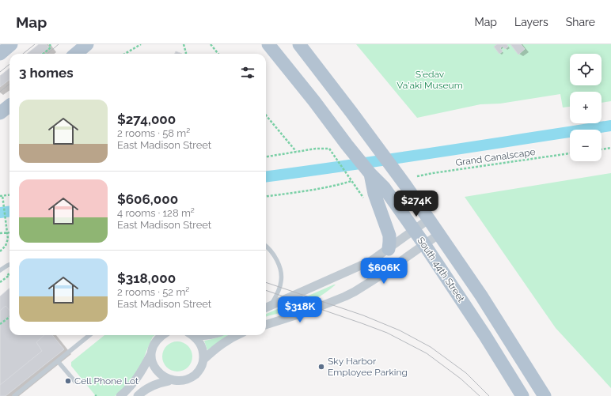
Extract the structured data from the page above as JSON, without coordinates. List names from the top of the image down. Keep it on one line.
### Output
{"streets":{"main road":["South 44th Street"],"path":["Grand Canalscape"]},"parks":["S'edav Va'aki Museum"],"places":["Sky Harbor Employee Parking","Cell Phone Lot"],"page":{"header":"Map","nav":["Map","Layers","Share"],"map_buttons":["+","−"],"heading":"3 homes","list":[{"name":"$274,000","note":"2 rooms · 58 m² · East Madison Street"},{"name":"$606,000","note":"4 rooms · 128 m² · East Madison Street"},{"name":"$318,000","note":"2 rooms · 52 m² · East Madison Street"}],"price":["$274K","$606K","$318K"]}}
